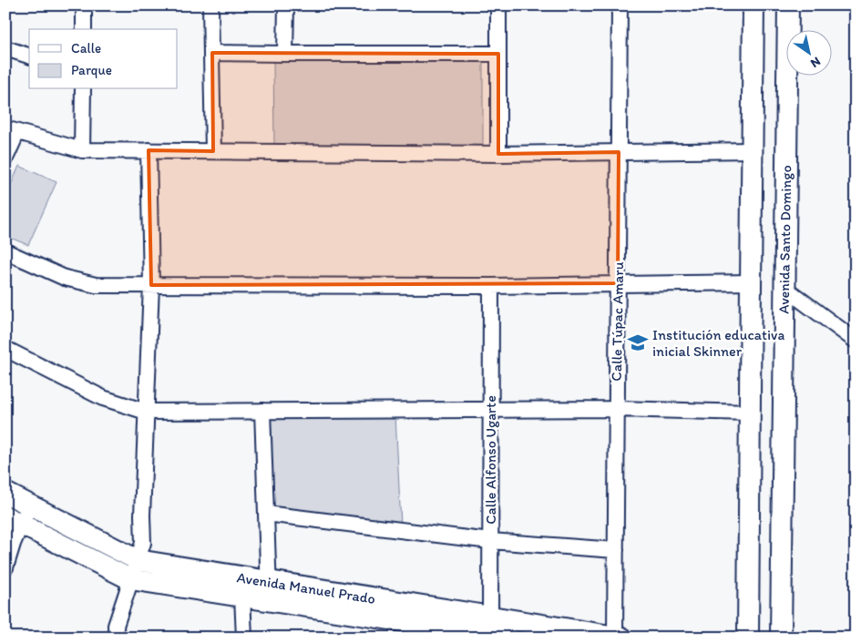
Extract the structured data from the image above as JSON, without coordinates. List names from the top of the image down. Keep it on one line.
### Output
{"streets":{"street":["Avenida Santo Domingo","Calle Túpac Amaru","Calle Alfonso Ugarte","Avenida Manuel Prado"]},"crossings":[["Calle Túpac Amaru","Avenida Manuel Prado"],["Calle Alfonso Ugarte","Avenida Manuel Prado"]],"places":{"school or university":["Institución educativa inicial Skinner"]},"legend":["Calle","Parque"],"north":"bottom right"}
